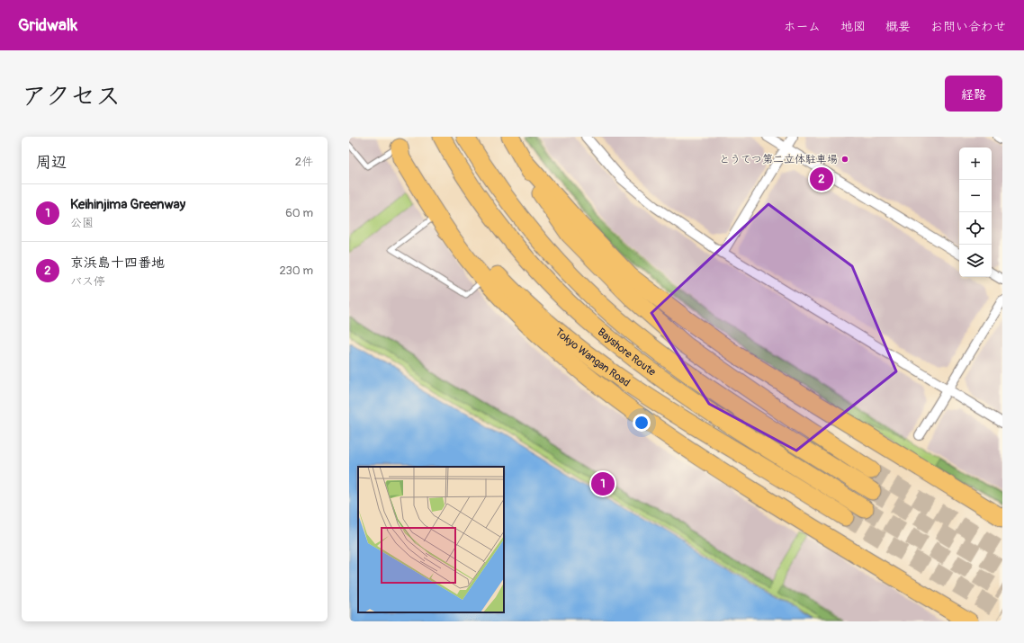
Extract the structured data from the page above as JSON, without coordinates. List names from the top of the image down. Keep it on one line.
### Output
{"streets":{"highway":["Bayshore Route","Tokyo Wangan Road"]},"places":["とうてつ第二立体駐車場"],"page":{"header":"Gridwalk","nav":["ホーム","地図","概要","お問い合わせ"],"title":"アクセス","buttons":"経路","heading":["周辺","2件"],"map_buttons":["+","−"],"pins":["2","1"],"list":[{"mark":"1","name":"Keihinjima Greenway","note":"公園","value":"60 m"},{"mark":"2","name":"京浜島十四番地","note":"バス停","value":"230 m"}]}}
